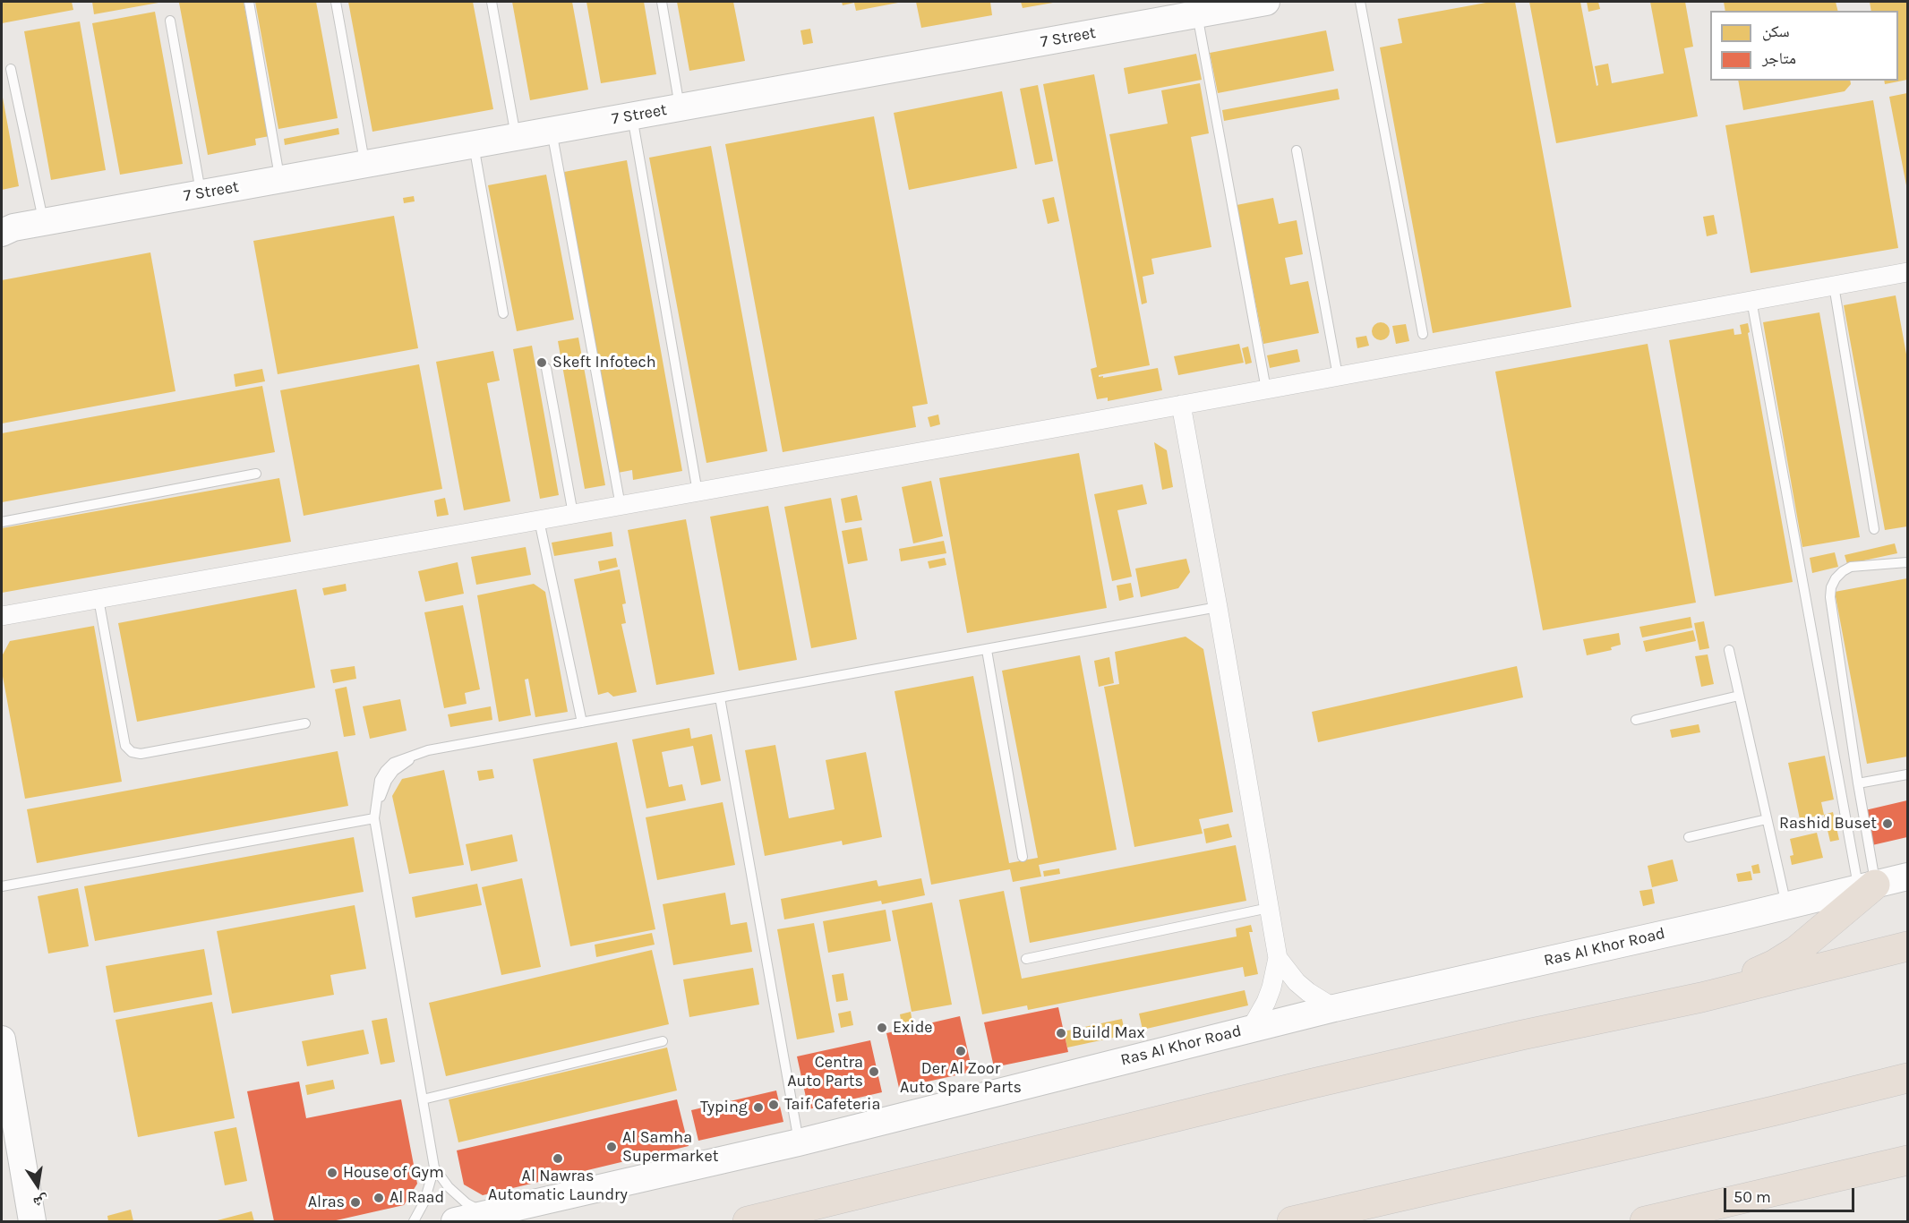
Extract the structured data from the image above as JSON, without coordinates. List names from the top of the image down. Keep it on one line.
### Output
{"streets":{"street":["7 Street","Ras Al Khor Road"]},"places":["Skeft Infotech","Rashid Buset","Exide","Build Max","Der Al Zoor Auto Spare Parts","Centra Auto Parts","Taif Cafeteria","Typing","Al Samha Supermarket","Al Nawras Automatic Laundry","House of Gym","Al Raad","Alras"],"legend":["سكن","متاجر"],"scale_bar":"50 m","north":"bottom"}
